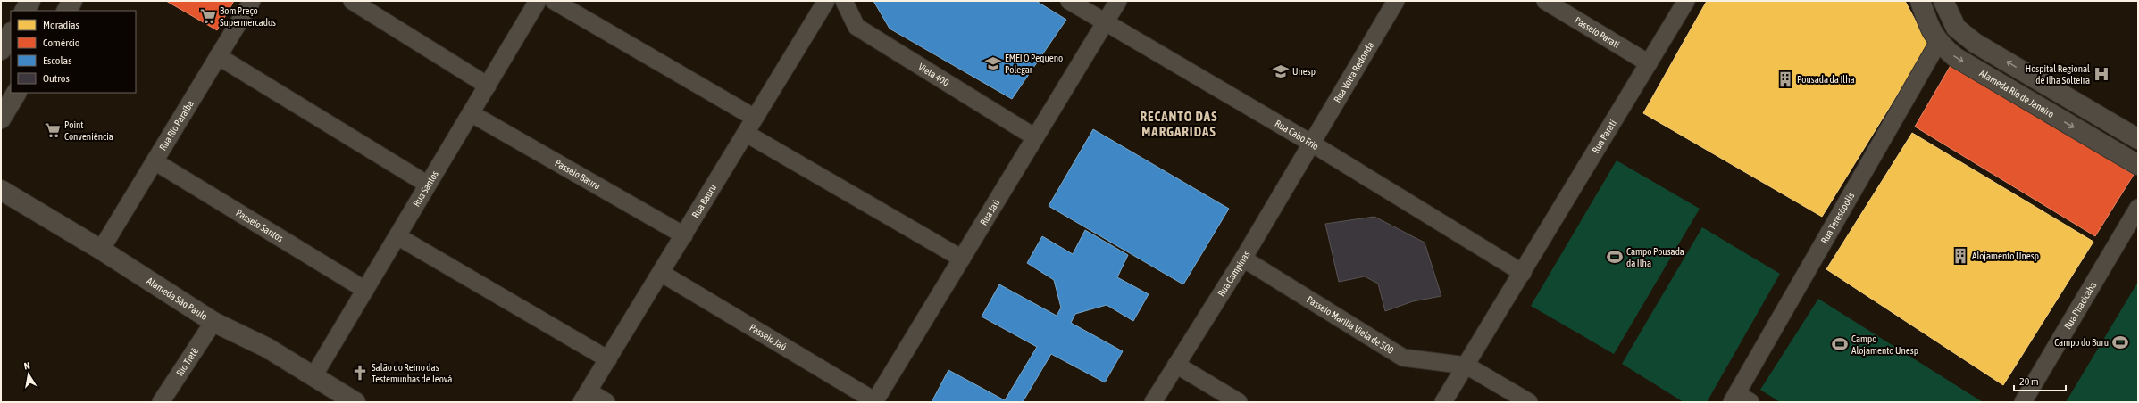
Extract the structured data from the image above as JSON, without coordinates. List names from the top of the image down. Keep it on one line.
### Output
{"streets":{"street":["Passeio Parati","Rua Volta Redonda","Viela 400","Alameda Rio de Janeiro","Rua Rio Paraíba","Rua Cabo Frio","Rua Parati","Passeio Bauru","Rua Santos","Rua Bauru","Rua Jaú","Rua Teresópolis","Passeio Santos","Rua Campinas","Alameda São Paulo","Rua Piracicaba","Passeio Marilia Viela de 500","Passeio Jaú","Rio Tietê"]},"crossings":[["Passeio Parati","Rua Parati"],["Rua Volta Redonda","Rua Cabo Frio"],["Rua Volta Redonda","Rua Campinas"],["Viela 400","Rua Jaú"],["Alameda Rio de Janeiro","Rua Teresópolis"],["Rua Rio Paraíba","Passeio Santos"],["Rua Rio Paraíba","Alameda São Paulo"],["Rua Cabo Frio","Rua Parati"],["Rua Cabo Frio","Rua Jaú"],["Rua Cabo Frio","Rua Campinas"],["Rua Parati","Passeio Marilia Viela de 500"],["Passeio Bauru","Rua Santos"],["Passeio Bauru","Rua Bauru"],["Rua Santos","Passeio Santos"],["Rua Santos","Alameda São Paulo"],["Rua Bauru","Passeio Jaú"],["Rua Jaú","Passeio Jaú"],["Rua Campinas","Passeio Marilia Viela de 500"],["Alameda São Paulo","Rio Tietê"]],"districts":["RECANTO DAS MARGARIDAS"],"places":{"supermarket":["Bom Preço Supermercados","Point Conveniência"],"school or university":["EMEI O Pequeno Polegar","Unesp"],"hospital":["Hospital Regional de Ilha Solteira"],"building":["Pousada da Ilha","Alojamento Unesp"],"sports":["Campo Pousada da Ilha","Campo do Buru","Campo Alojamento Unesp"],"church":["Salão do Reino das Testemunhas de Jeová"]},"legend":["Moradias","Comércio","Escolas","Outros"],"scale_bar":"20 m","north":"top"}
